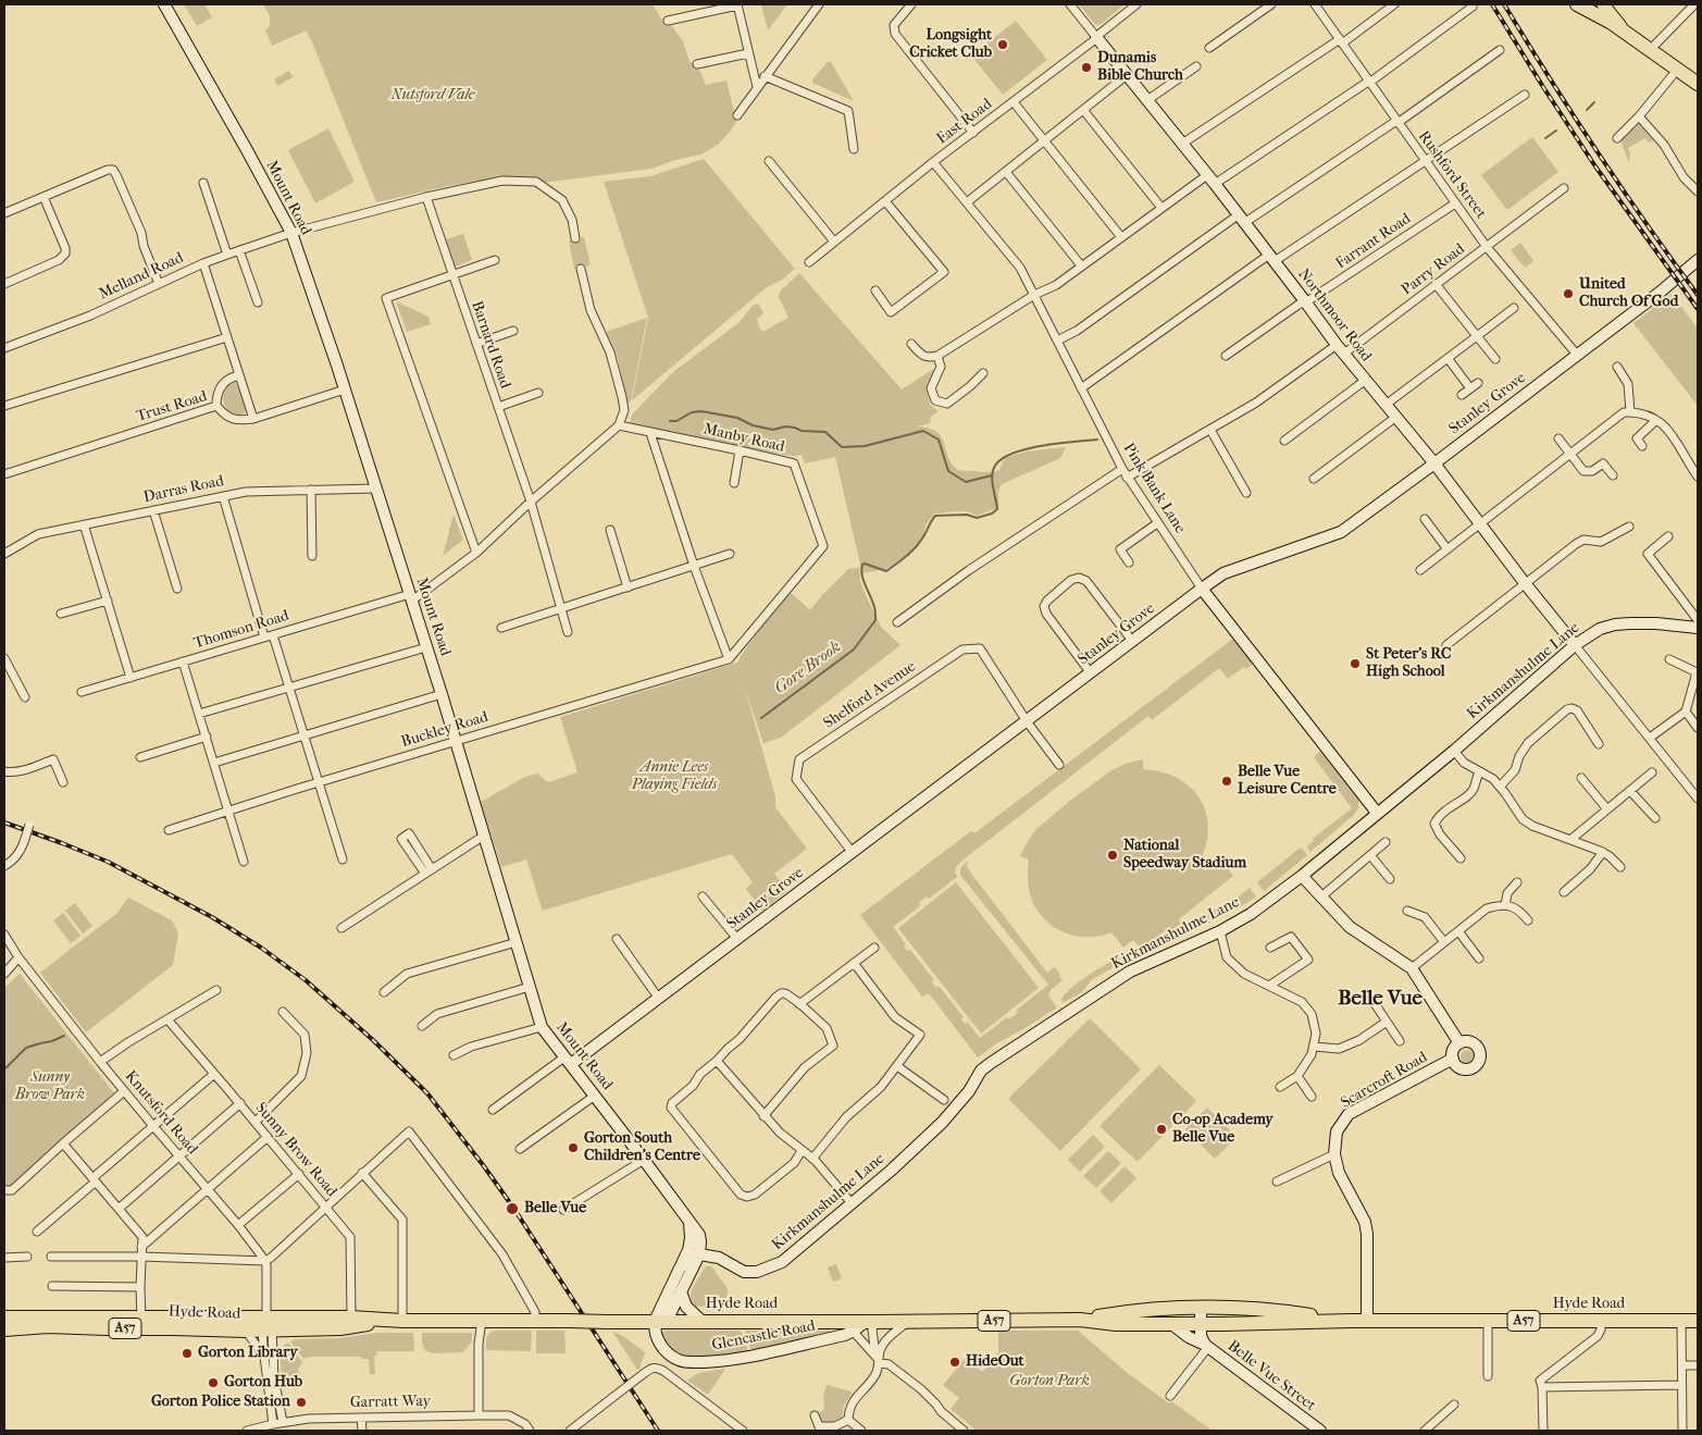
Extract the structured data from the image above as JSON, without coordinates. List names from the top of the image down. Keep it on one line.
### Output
{"streets":{"highway":["Hyde Road","A57"],"street":["East Road","Rushford Street","Mount Road","Farrant Road","Parry Road","Melland Road","Northmoor Road","Barnard Road","Stanley Grove","Trust Road","Manby Road","Pink Bank Lane","Darras Road","Thomson Road","Kirkmanshulme Lane","Shelford Avenue","Buckley Road","Scarcroft Road","Knutsford Road","Sunny Brow Road","Glencastle Road","Belle Vue Street","Garratt Way"]},"crossings":[["East Road","Northmoor Road"],["East Road","Pink Bank Lane"],["Rushford Street","Farrant Road"],["Rushford Street","Parry Road"],["Rushford Street","Stanley Grove"],["Mount Road","Melland Road"],["Mount Road","Stanley Grove"],["Mount Road","Trust Road"],["Mount Road","Darras Road"],["Mount Road","Thomson Road"],["Mount Road","Kirkmanshulme Lane"],["Mount Road","Buckley Road"],["Farrant Road","Northmoor Road"],["Parry Road","Northmoor Road"],["Parry Road","Pink Bank Lane"],["Melland Road","Barnard Road"],["Northmoor Road","Stanley Grove"],["Northmoor Road","Kirkmanshulme Lane"],["Stanley Grove","Pink Bank Lane"],["Stanley Grove","Shelford Avenue"],["Manby Road","Buckley Road"],["Pink Bank Lane","Kirkmanshulme Lane"],["Scarcroft Road","Hyde Road"],["Sunny Brow Road","Hyde Road"],["Hyde Road","Glencastle Road"],["Hyde Road","Belle Vue Street"]],"districts":["Belle Vue"],"water":["Gore Brook"],"parks":["Nutsford Vale","Annie Lees Playing Fields","Sunny Brow Park","Gorton Park"],"places":["Longsight Cricket Club","Dunamis Bible Church","United Church Of God","St Peter's RC High School","Belle Vue Leisure Centre","National Speedway Stadium","Co-op Academy Belle Vue","Gorton South Children's Centre","Belle Vue","Gorton Library","HideOut","Gorton Hub","Gorton Police Station"]}
